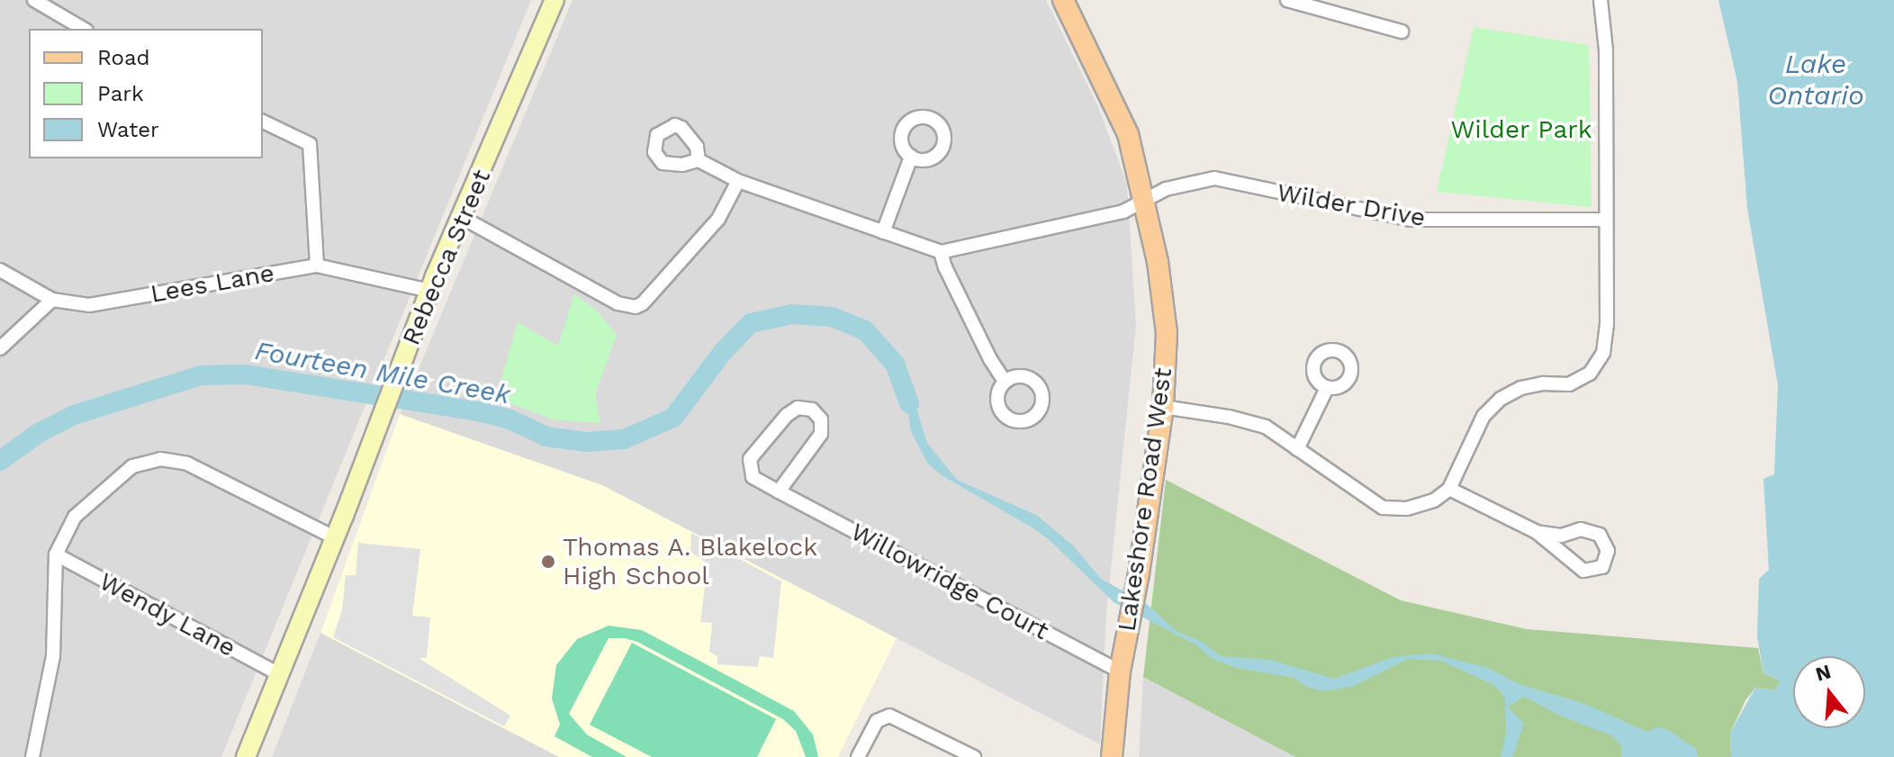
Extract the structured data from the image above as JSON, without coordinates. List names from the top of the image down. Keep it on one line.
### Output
{"streets":{"main road":["Rebecca Street","Lakeshore Road West"],"street":["Wilder Drive","Lees Lane","Willowridge Court","Wendy Lane"]},"crossings":[["Wilder Drive","Lakeshore Road West"],["Rebecca Street","Lees Lane"],["Rebecca Street","Wendy Lane"],["Lakeshore Road West","Willowridge Court"]],"water":["Lake Ontario","Fourteen Mile Creek"],"parks":["Wilder Park"],"places":["Thomas A. Blakelock High School"],"legend":["Road","Park","Water"],"north":"top"}
